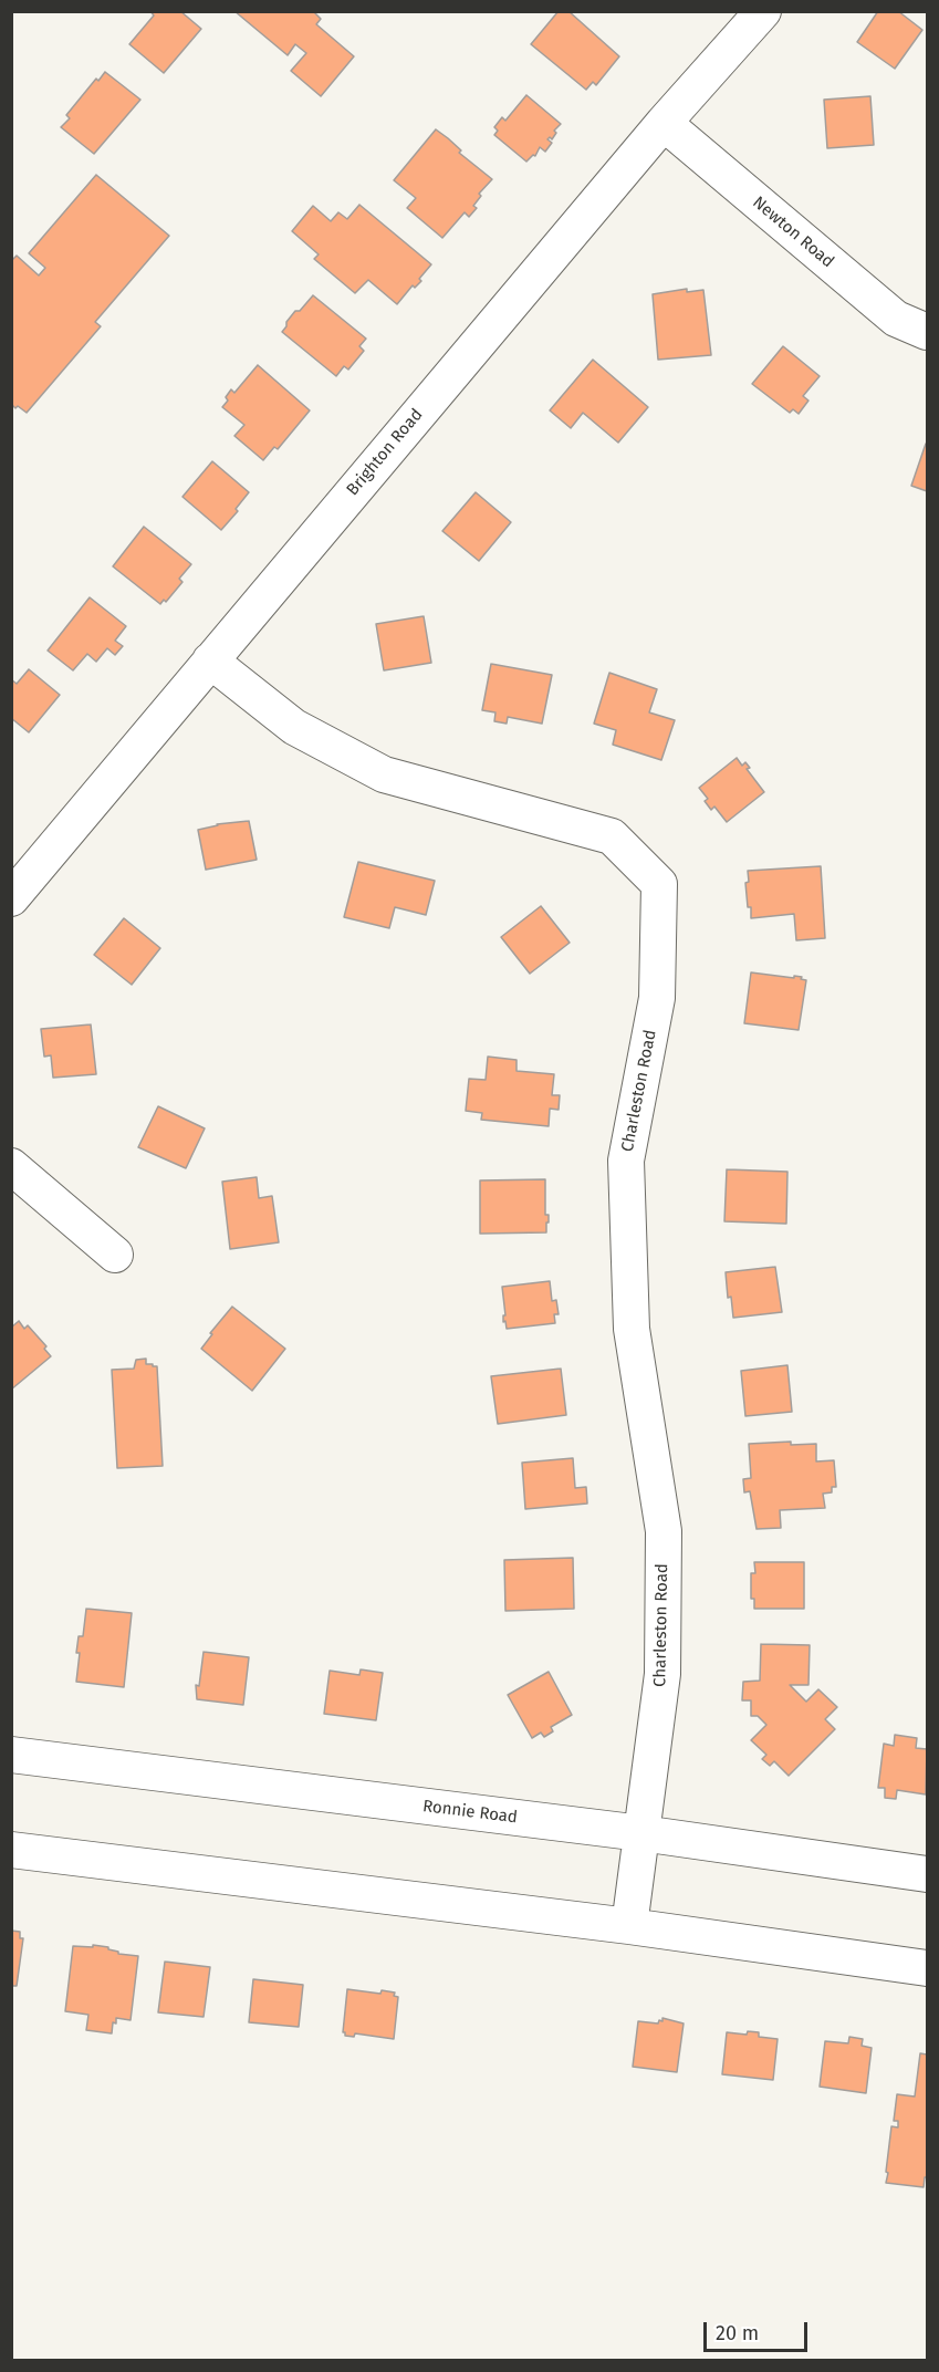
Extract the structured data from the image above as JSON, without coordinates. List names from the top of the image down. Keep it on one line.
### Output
{"streets":{"street":["Newton Road","Brighton Road","Charleston Road","Ronnie Road"]},"crossings":[["Newton Road","Brighton Road"],["Brighton Road","Charleston Road"],["Charleston Road","Ronnie Road"]],"scale_bar":"20 m"}
